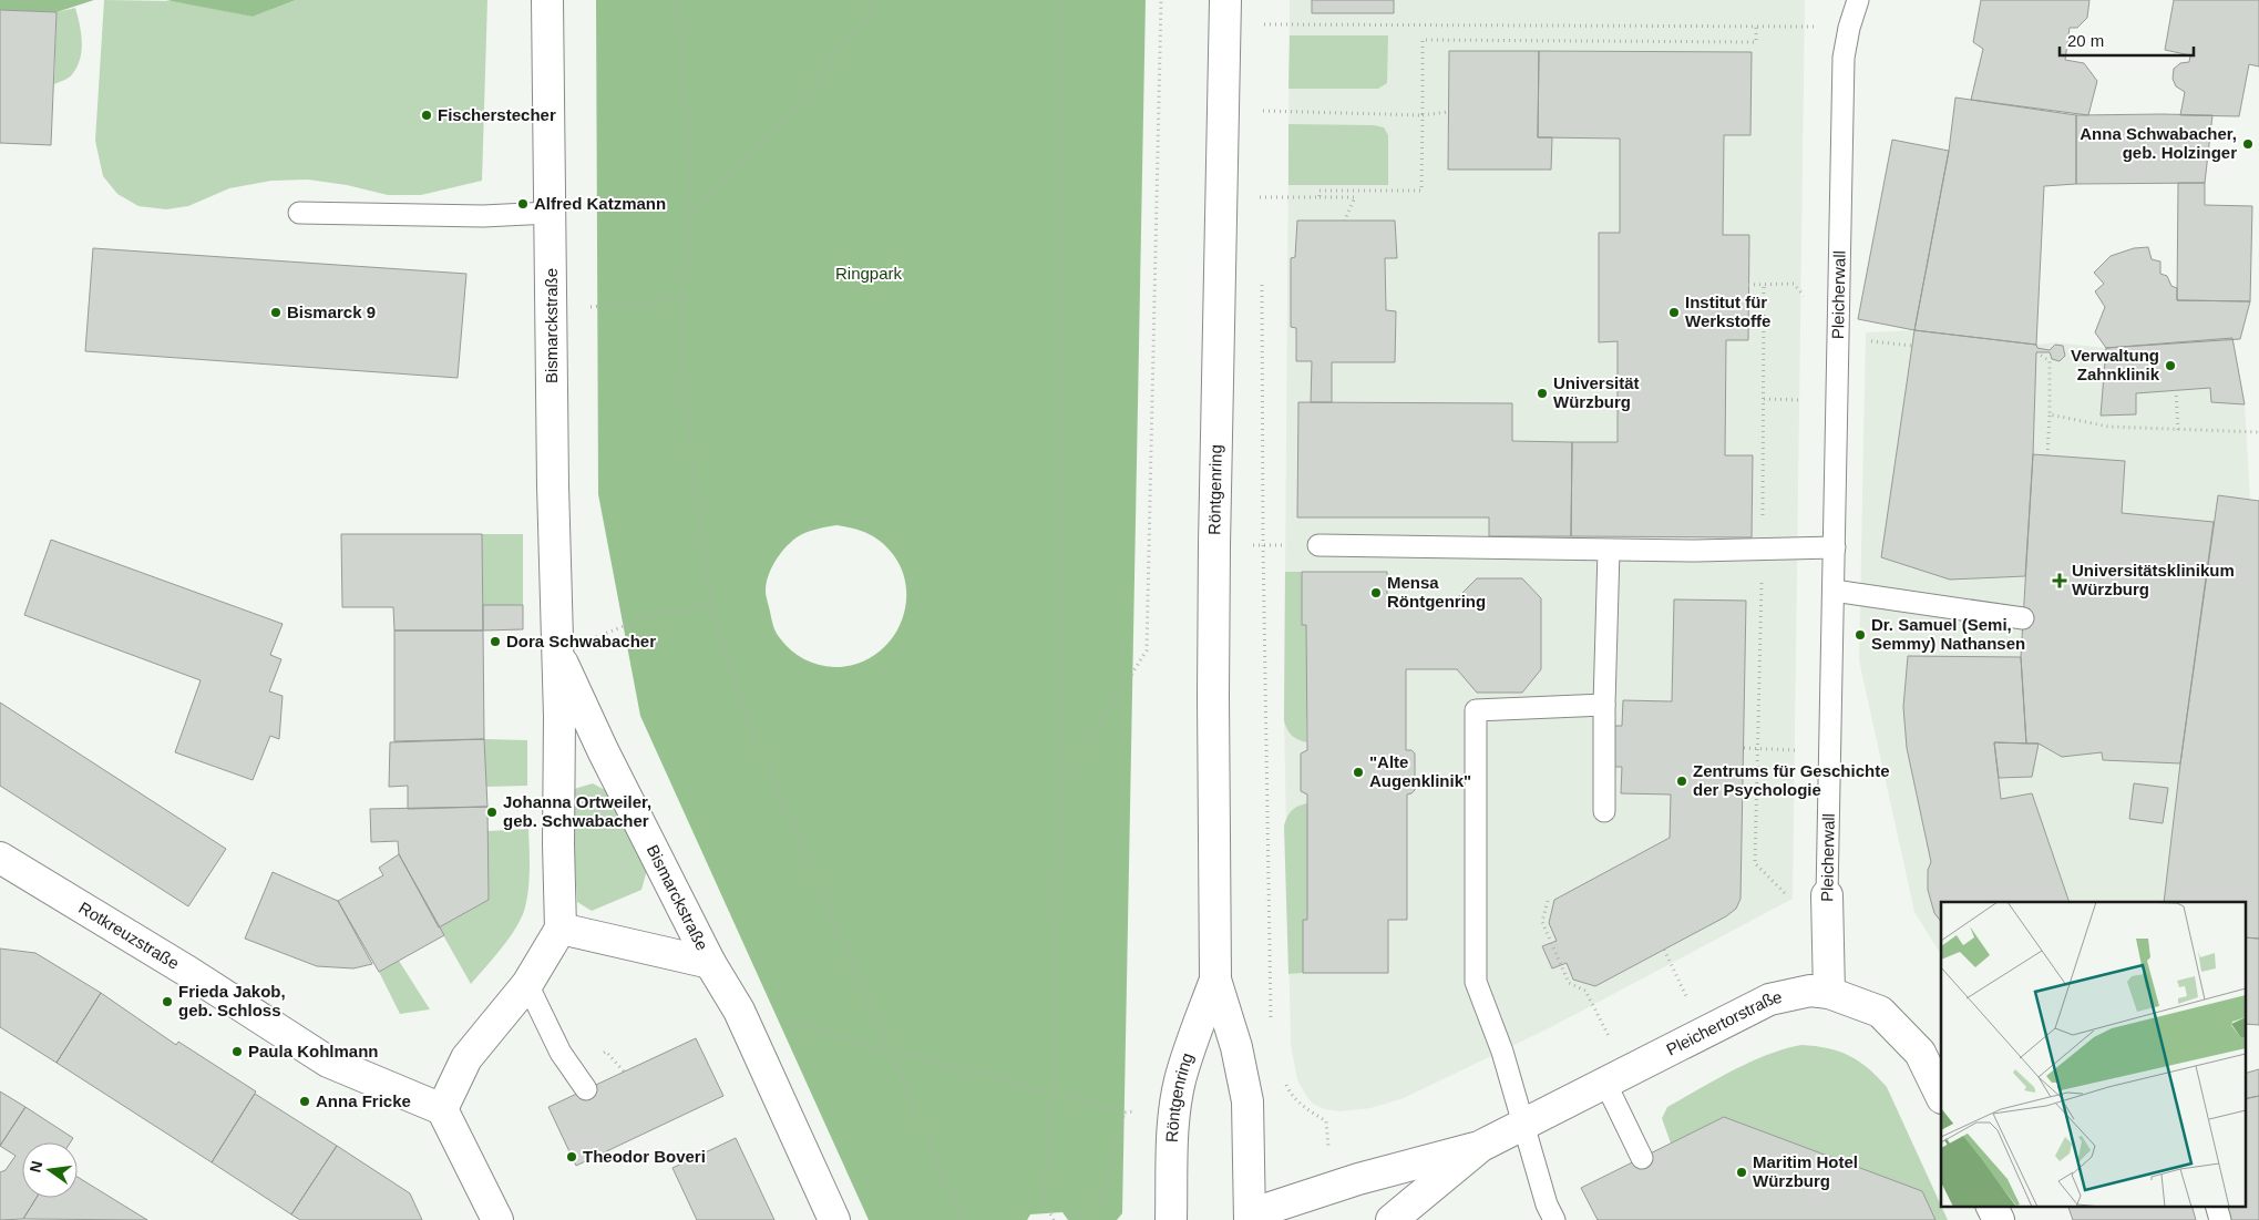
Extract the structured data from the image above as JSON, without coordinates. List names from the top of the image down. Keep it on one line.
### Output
{"streets":{"street":["Pleicherwall","Bismarckstraße","Röntgenring","Rotkreuzstraße","Pleichertorstraße"]},"crossings":[["Pleicherwall","Pleichertorstraße"],["Röntgenring","Pleichertorstraße"]],"parks":["Ringpark"],"places":{"other":["Fischerstecher","Anna Schwabacher, geb. Holzinger","Alfred Katzmann","Bismarck 9","Institut für Werkstoffe","Verwaltung Zahnklinik","Universität Würzburg","Mensa Röntgenring","Dr. Samuel (Semi, Semmy) Nathansen","Dora Schwabacher","\"Alte Augenklinik\"","Zentrums für Geschichte der Psychologie","Johanna Ortweiler, geb. Schwabacher","Frieda Jakob, geb. Schloss","Paula Kohlmann","Anna Fricke","Theodor Boveri","Maritim Hotel Würzburg"],"health":["Universitätsklinikum Würzburg"]},"scale_bar":"20 m","north":"left"}
